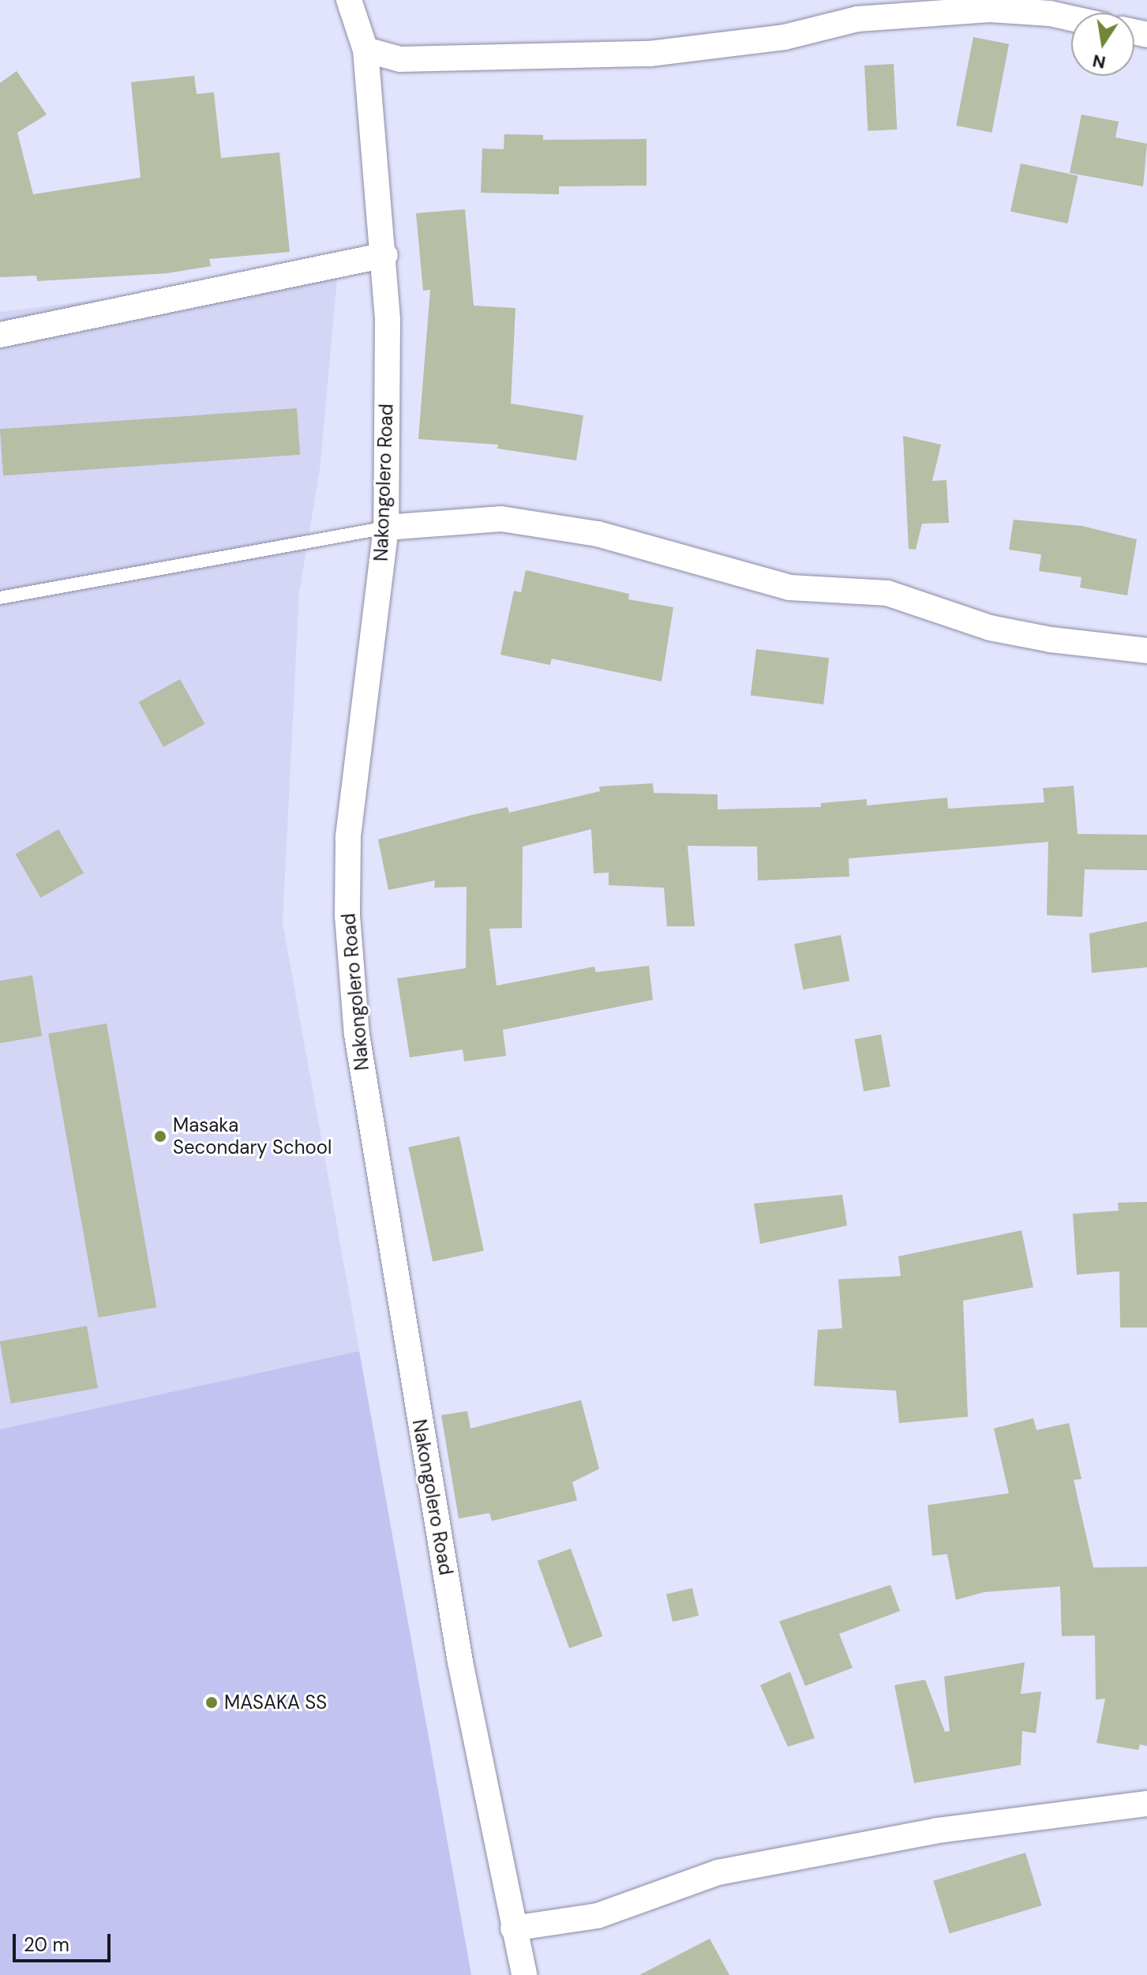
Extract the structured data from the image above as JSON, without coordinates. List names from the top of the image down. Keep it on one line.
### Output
{"streets":{"street":["Nakongolero Road"]},"places":["Masaka Secondary School","MASAKA SS"],"scale_bar":"20 m","north":"bottom"}
